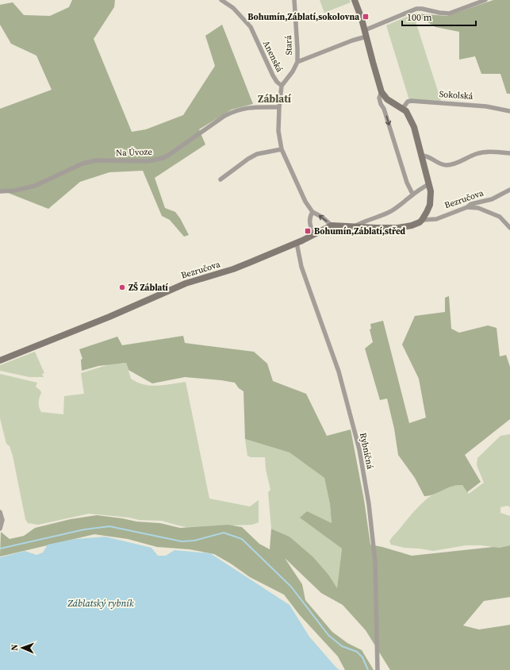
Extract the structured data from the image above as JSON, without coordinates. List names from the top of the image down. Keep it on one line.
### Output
{"streets":{"main road":["Bezručova"],"street":["Stará","Anenská","Sokolská","Na Úvoze","Rybničná"]},"crossings":[["Stará","Anenská"],["Bezručova","Rybničná"]],"districts":["Záblatí"],"water":["Záblatský rybník"],"places":{"transit":["Bohumín,Záblatí,sokolovna","Bohumín,Záblatí,střed"],"other":["ZŠ Záblatí"]},"scale_bar":"100 m","north":"left"}
